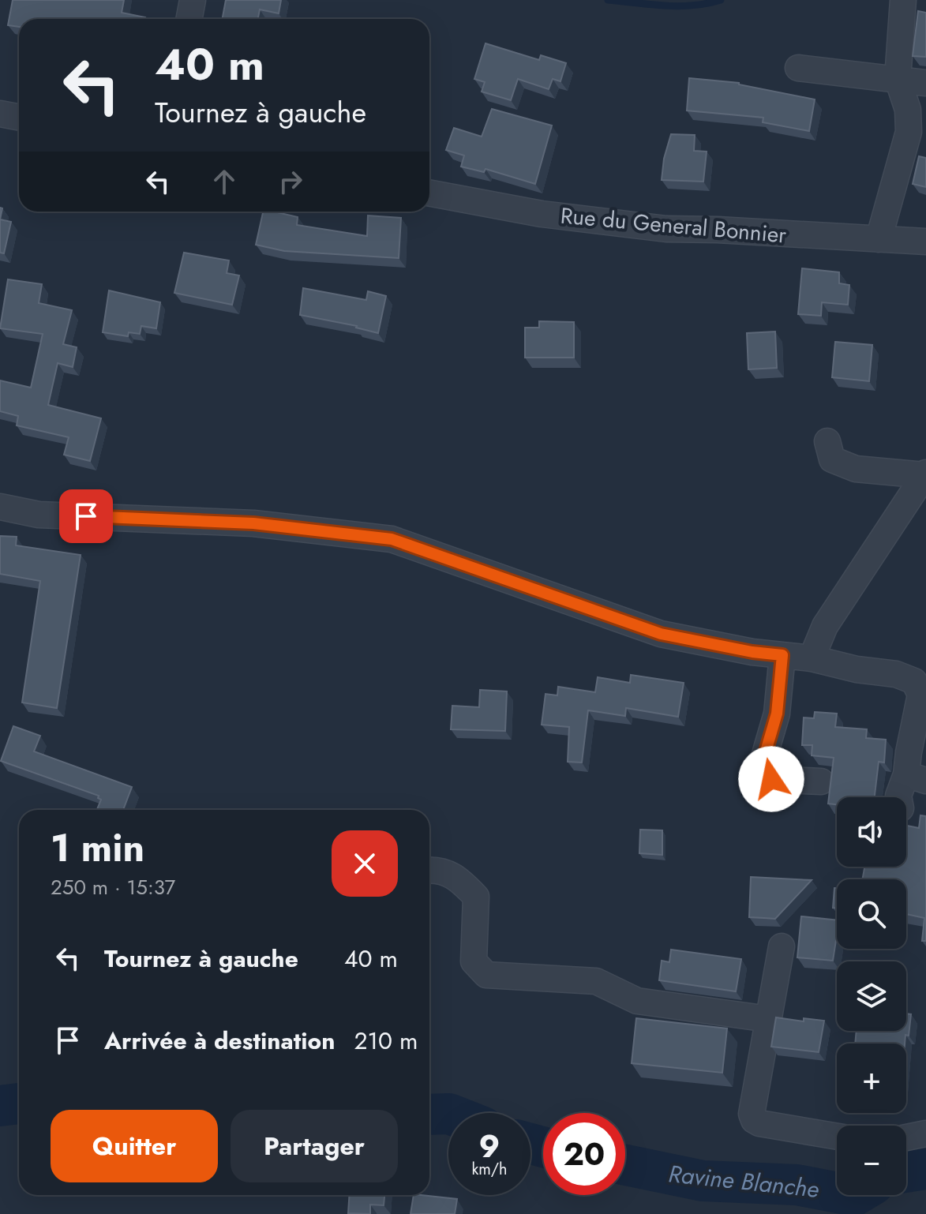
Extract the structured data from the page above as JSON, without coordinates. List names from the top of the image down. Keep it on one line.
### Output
{"streets":{"street":["Rue du General Bonnier"]},"water":["Ravine Blanche"],"page":{"turn":["40 m","Tournez à gauche"],"map_buttons":["+","−"],"heading":["1 min","250 m · 15:37"],"list":[{"name":"Tournez à gauche","value":"40 m"},{"name":"Arrivée à destination","value":"210 m"}],"buttons":["Quitter","Partager"],"speed":"9 km/h","limit":"20"}}
